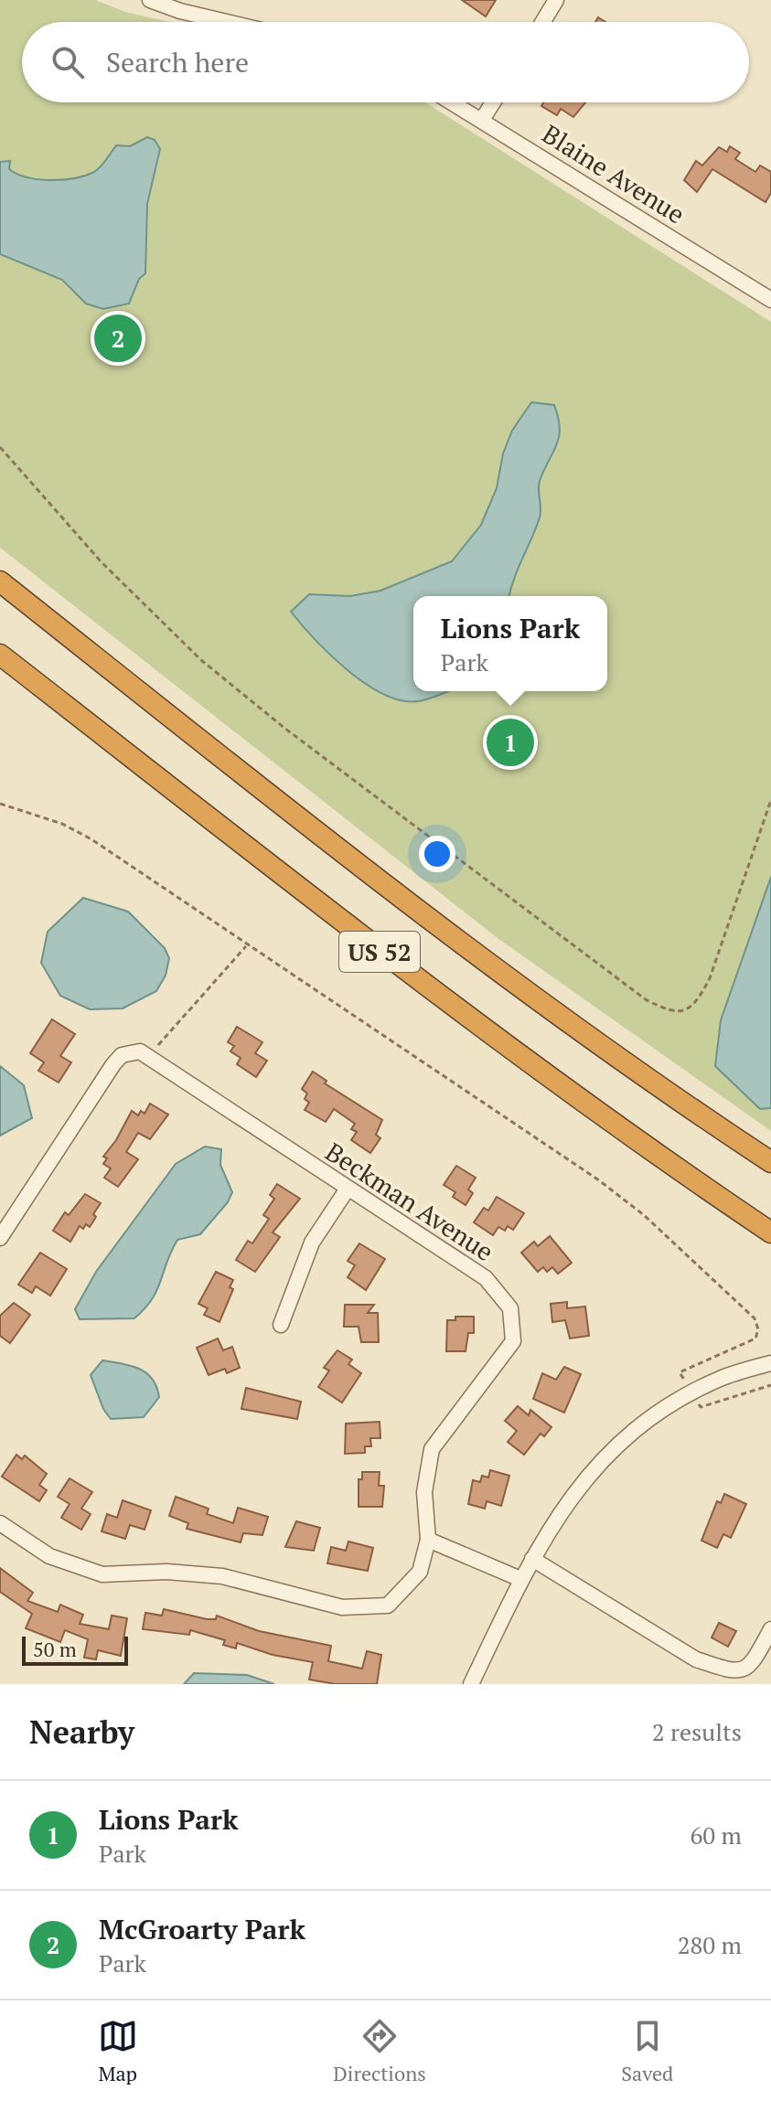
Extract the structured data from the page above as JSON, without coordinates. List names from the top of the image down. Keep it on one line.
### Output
{"streets":{"highway":["US 52"],"street":["Blaine Avenue","Beckman Avenue"]},"scale_bar":"50 m","page":{"search":"Search here","pins":["2","1"],"popup":["Lions Park","Park"],"scale":"50 m","heading":["Nearby","2 results"],"list":[{"mark":"1","name":"Lions Park","note":"Park","value":"60 m"},{"mark":"2","name":"McGroarty Park","note":"Park","value":"280 m"}],"nav":["Map","Directions","Saved"]}}
